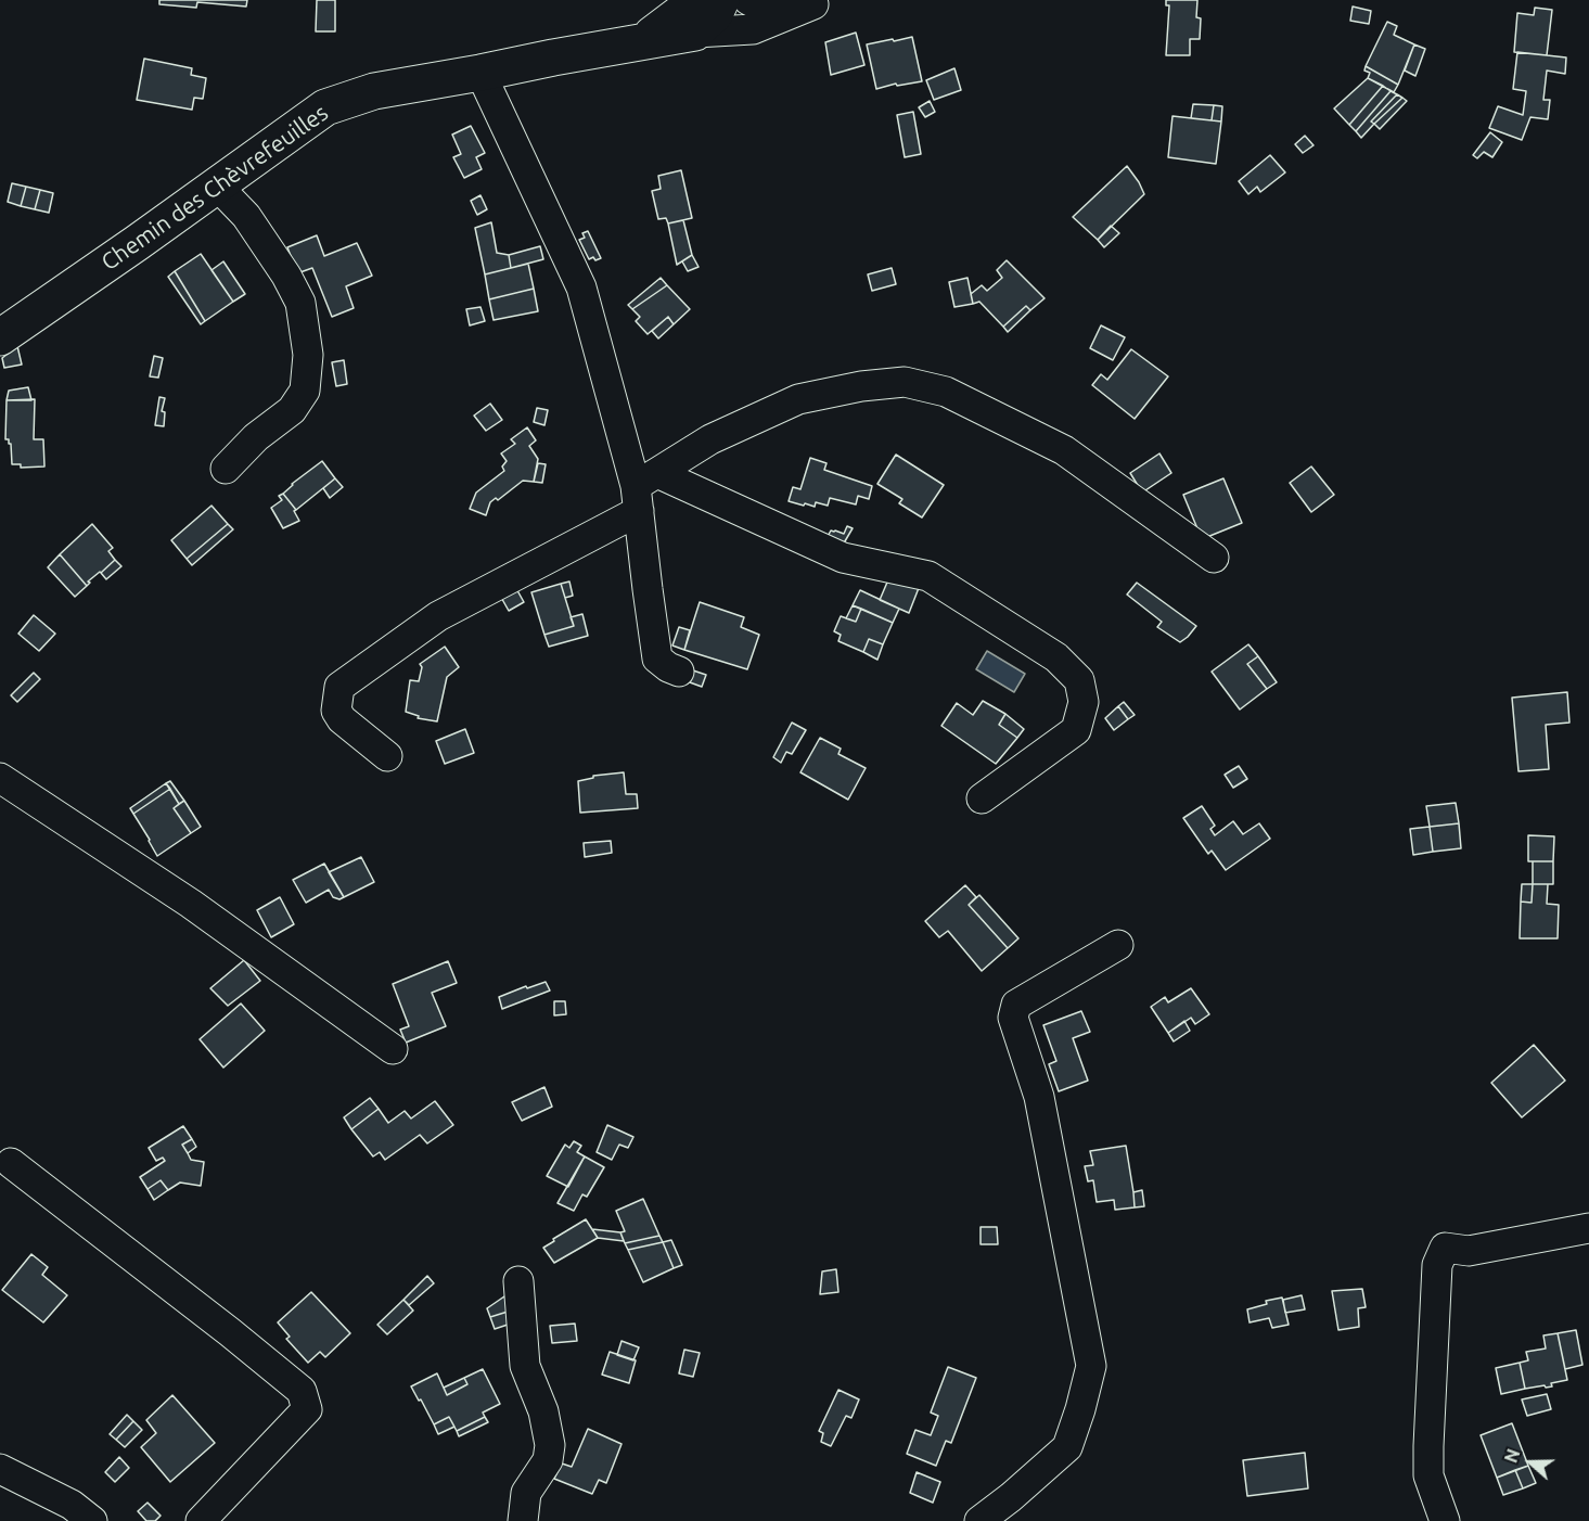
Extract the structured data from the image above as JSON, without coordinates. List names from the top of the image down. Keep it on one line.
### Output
{"streets":{"main road":["Chemin des Chèvrefeuilles"]},"north":"left"}
